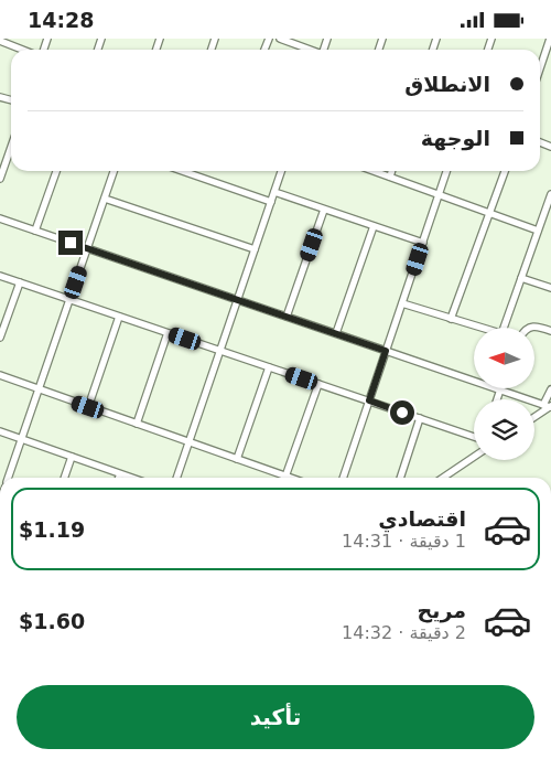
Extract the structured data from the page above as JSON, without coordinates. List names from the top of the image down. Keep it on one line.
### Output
{"north":"left","page":{"status":"14:28","banner":["الانطلاق","الوجهة"],"list":[{"name":"اقتصادي","note":"1 دقيقة · 14:31","value":"$1.19"},{"name":"مريح","note":"2 دقيقة · 14:32","value":"$1.60"}],"buttons":"تأكيد"}}
